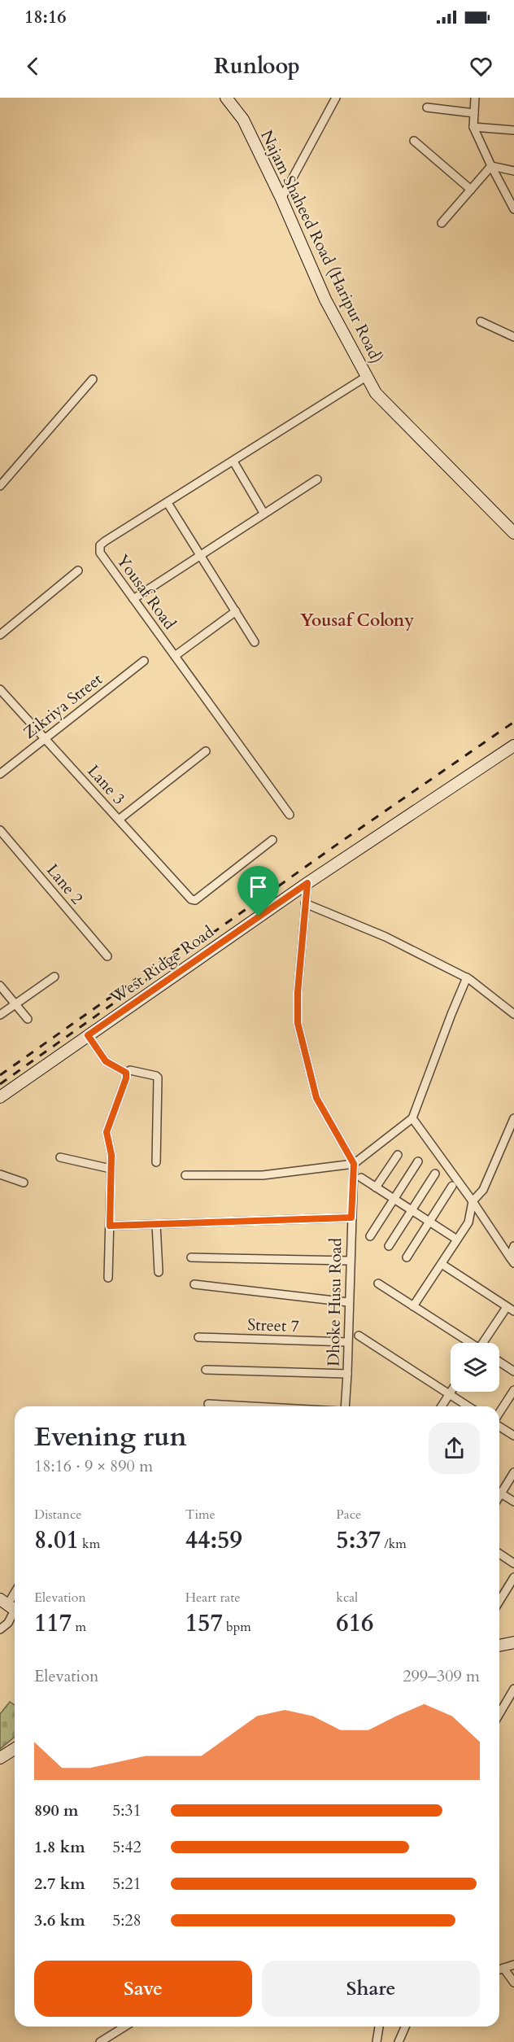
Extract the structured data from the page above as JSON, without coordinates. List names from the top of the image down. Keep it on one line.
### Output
{"streets":{"main road":["Najam Shaheed Road (Haripur Road)","West Ridge Road"],"street":["Yousaf Road","Zikriya Street","Lane 3","Lane 2","Dhoke Husu Road","Street 7"]},"crossings":[["Najam Shaheed Road (Haripur Road)","Yousaf Road"],["Zikriya Street","Lane 3"],["Dhoke Husu Road","Street 7"]],"districts":["Yousaf Colony"],"page":{"status":"18:16","header":"Runloop","heading":["Evening run","18:16 · 9 × 890 m"],"stats":[["Distance","8.01 km"],["Time","44:59"],["Pace","5:37 /km"],["Elevation","117 m"],["Heart rate","157 bpm"],["kcal","616"]],"chart":["Elevation","299–309 m"],"list":[{"name":"890 m","note":"5:31"},{"name":"1.8 km","note":"5:42"},{"name":"2.7 km","note":"5:21"},{"name":"3.6 km","note":"5:28"}],"buttons":["Save","Share"]}}
